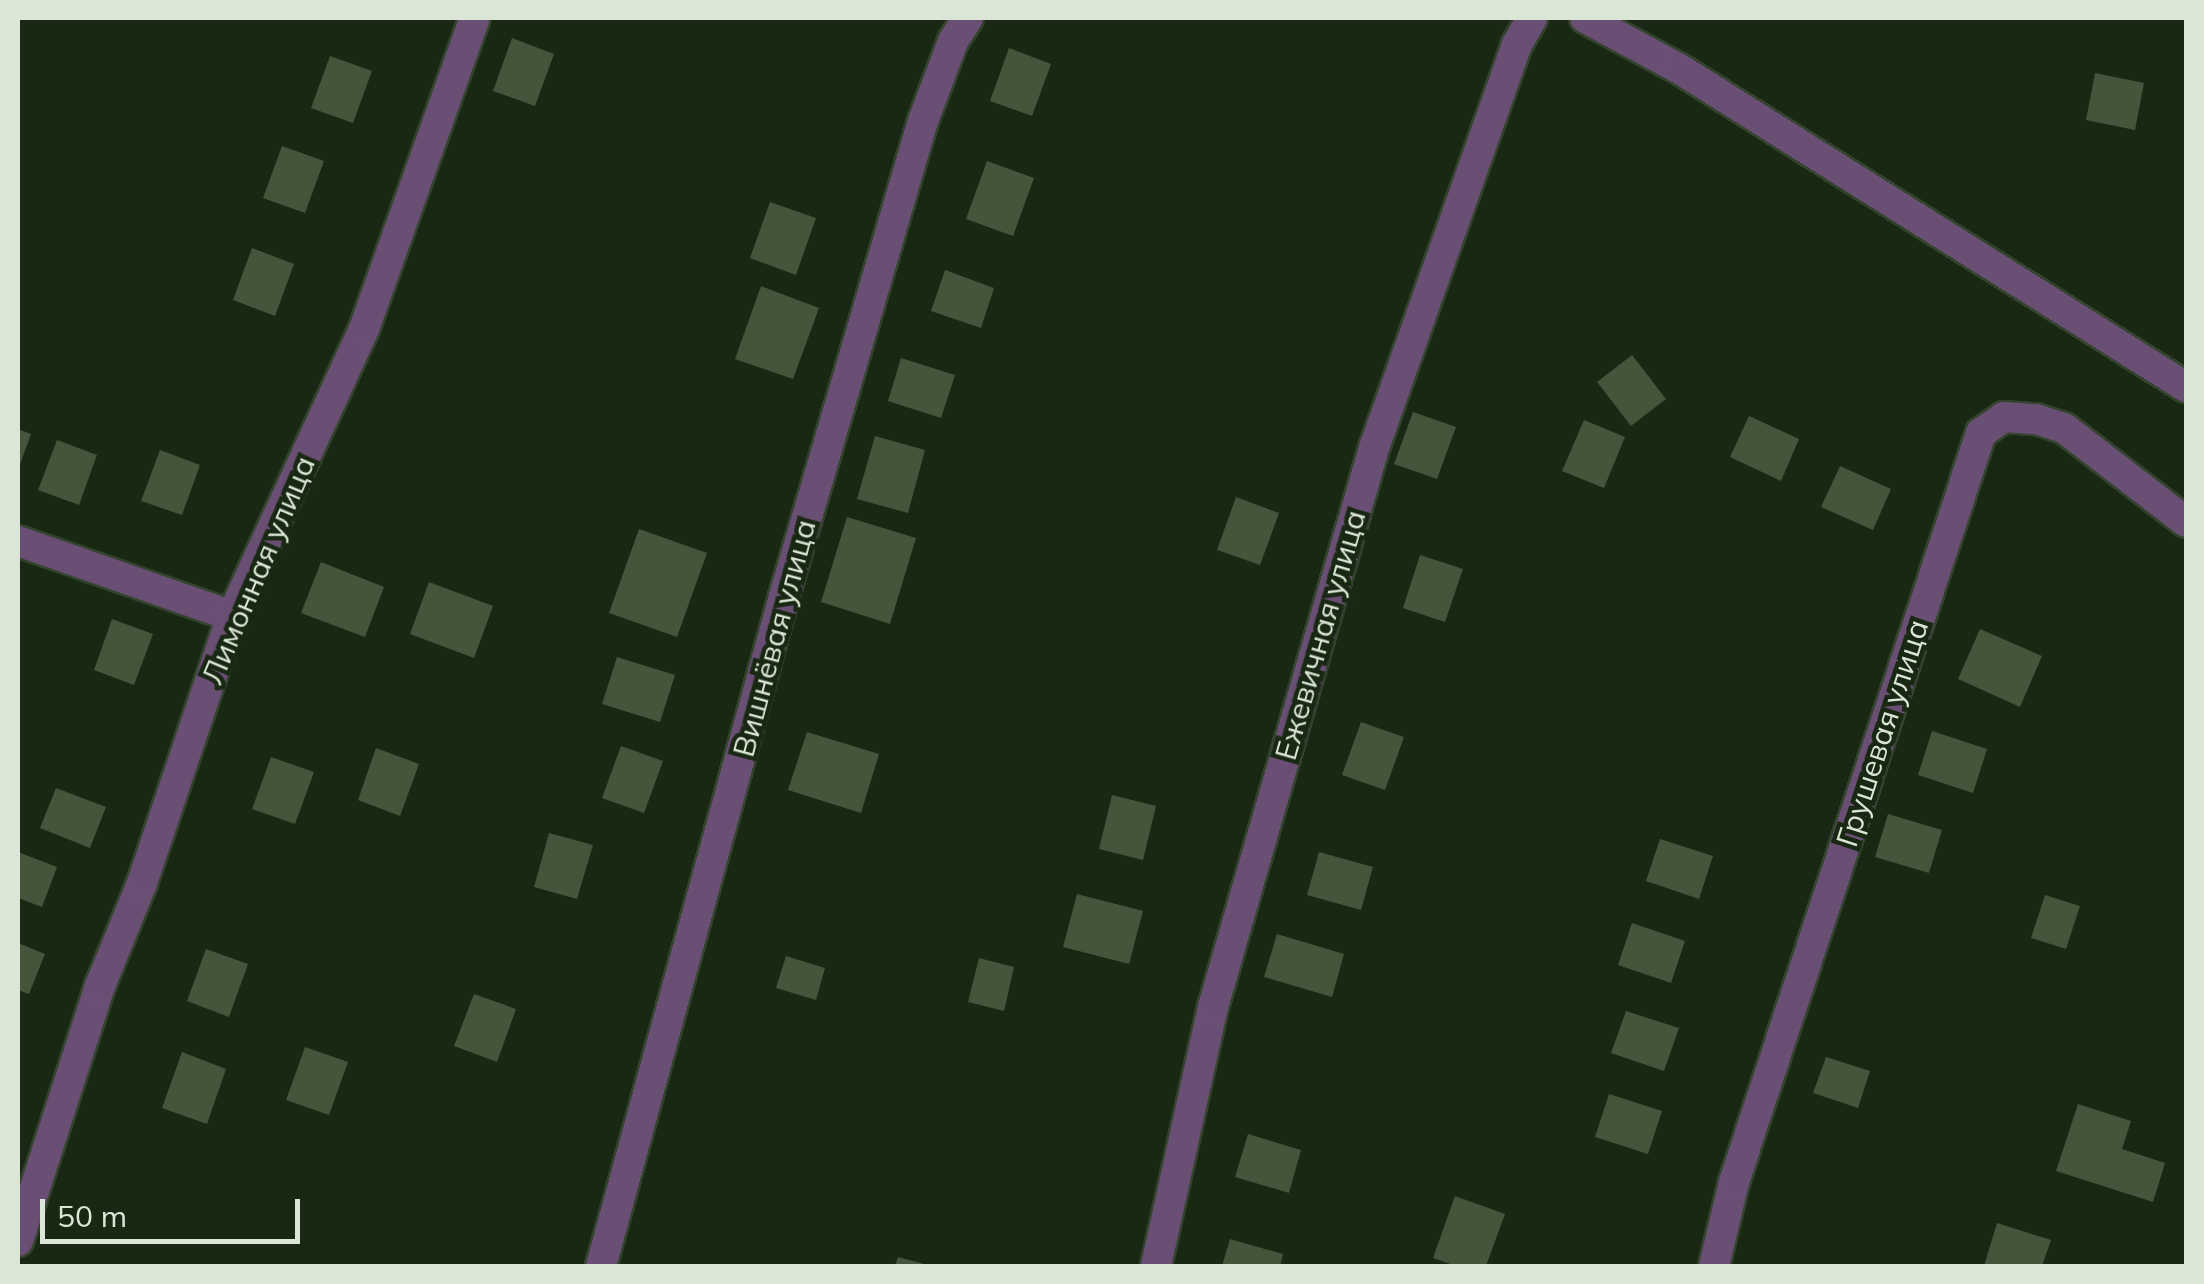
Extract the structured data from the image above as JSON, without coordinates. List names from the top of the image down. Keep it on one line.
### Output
{"streets":{"street":["Лимонная улица","Ежевичная улица","Вишнёвая улица","Грушевая улица"]},"scale_bar":"50 m"}
